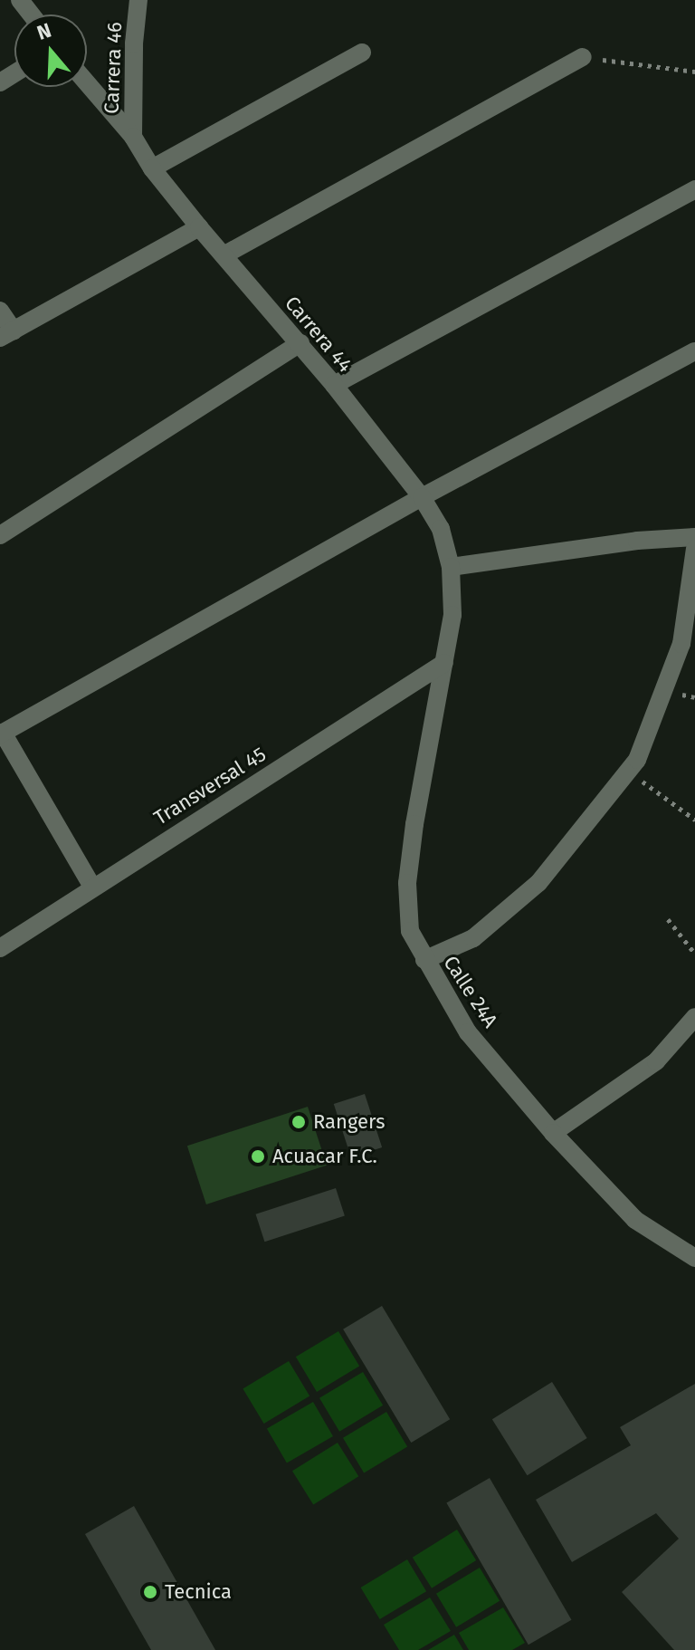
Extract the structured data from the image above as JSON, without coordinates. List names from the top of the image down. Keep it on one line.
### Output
{"streets":{"street":["Carrera 46","Carrera 44","Transversal 45","Calle 24A"]},"crossings":[["Carrera 46","Carrera 44"],["Carrera 44","Transversal 45"],["Carrera 44","Calle 24A"],["Transversal 45","Calle 24A"]],"places":["Rangers","Acuacar F.C.","Tecnica"],"north":"top"}
